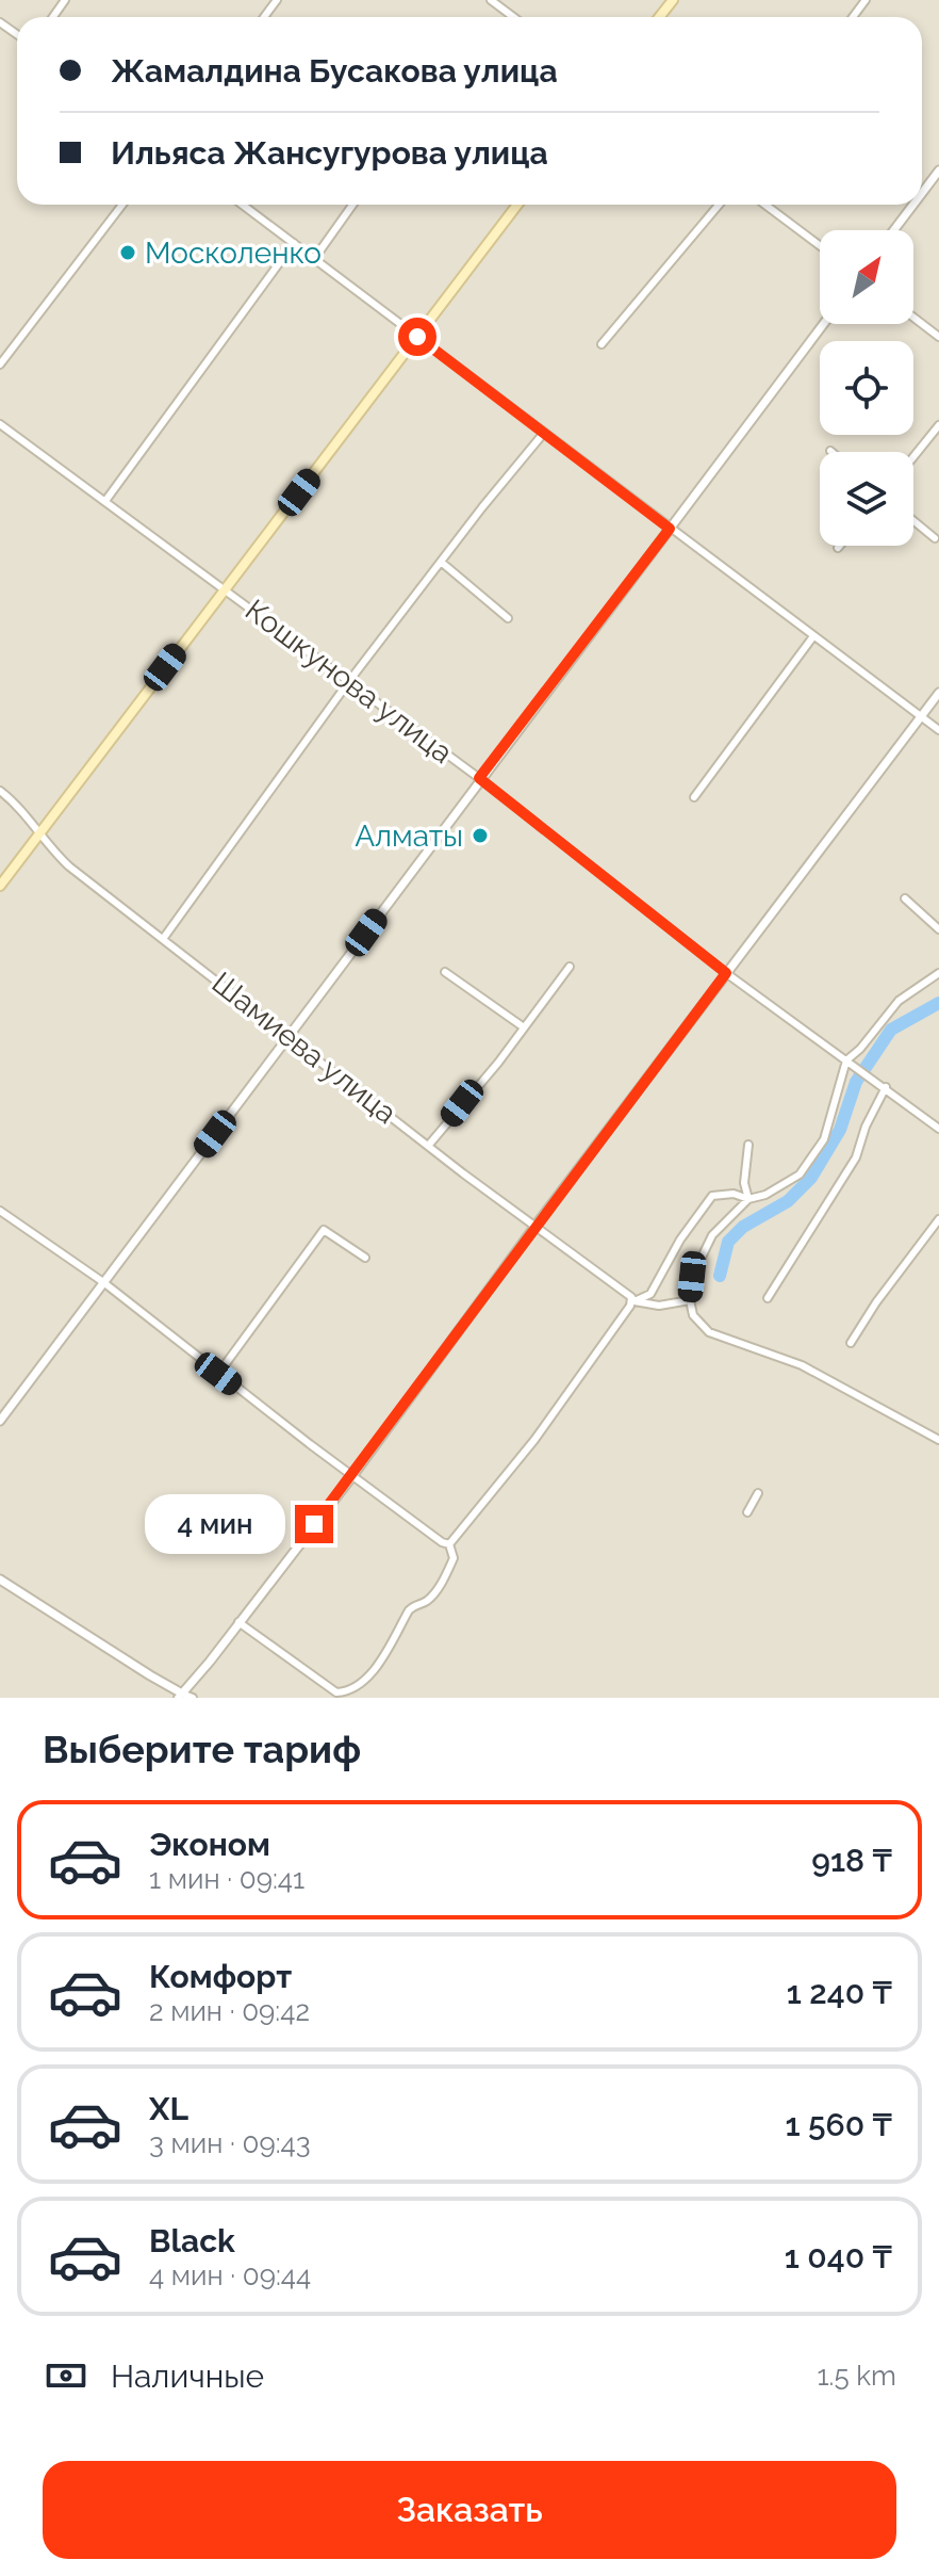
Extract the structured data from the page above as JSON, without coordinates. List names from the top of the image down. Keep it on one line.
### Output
{"streets":{"street":["Кошкунова улица","Шамиева улица"]},"places":["Москоленко","Алматы"],"north":"top right","page":{"banner":["Жамалдина Бусакова улица","Ильяса Жансугурова улица"],"bubble":"4 мин","heading":"Выберите тариф","list":[{"name":"Эконом","note":"1 мин · 09:41","value":"918 ₸"},{"name":"Комфорт","note":"2 мин · 09:42","value":"1 240 ₸"},{"name":"XL","note":"3 мин · 09:43","value":"1 560 ₸"},{"name":"Black","note":"4 мин · 09:44","value":"1 040 ₸"}],"pay":["Наличные","1.5 km"],"buttons":"Заказать"}}
